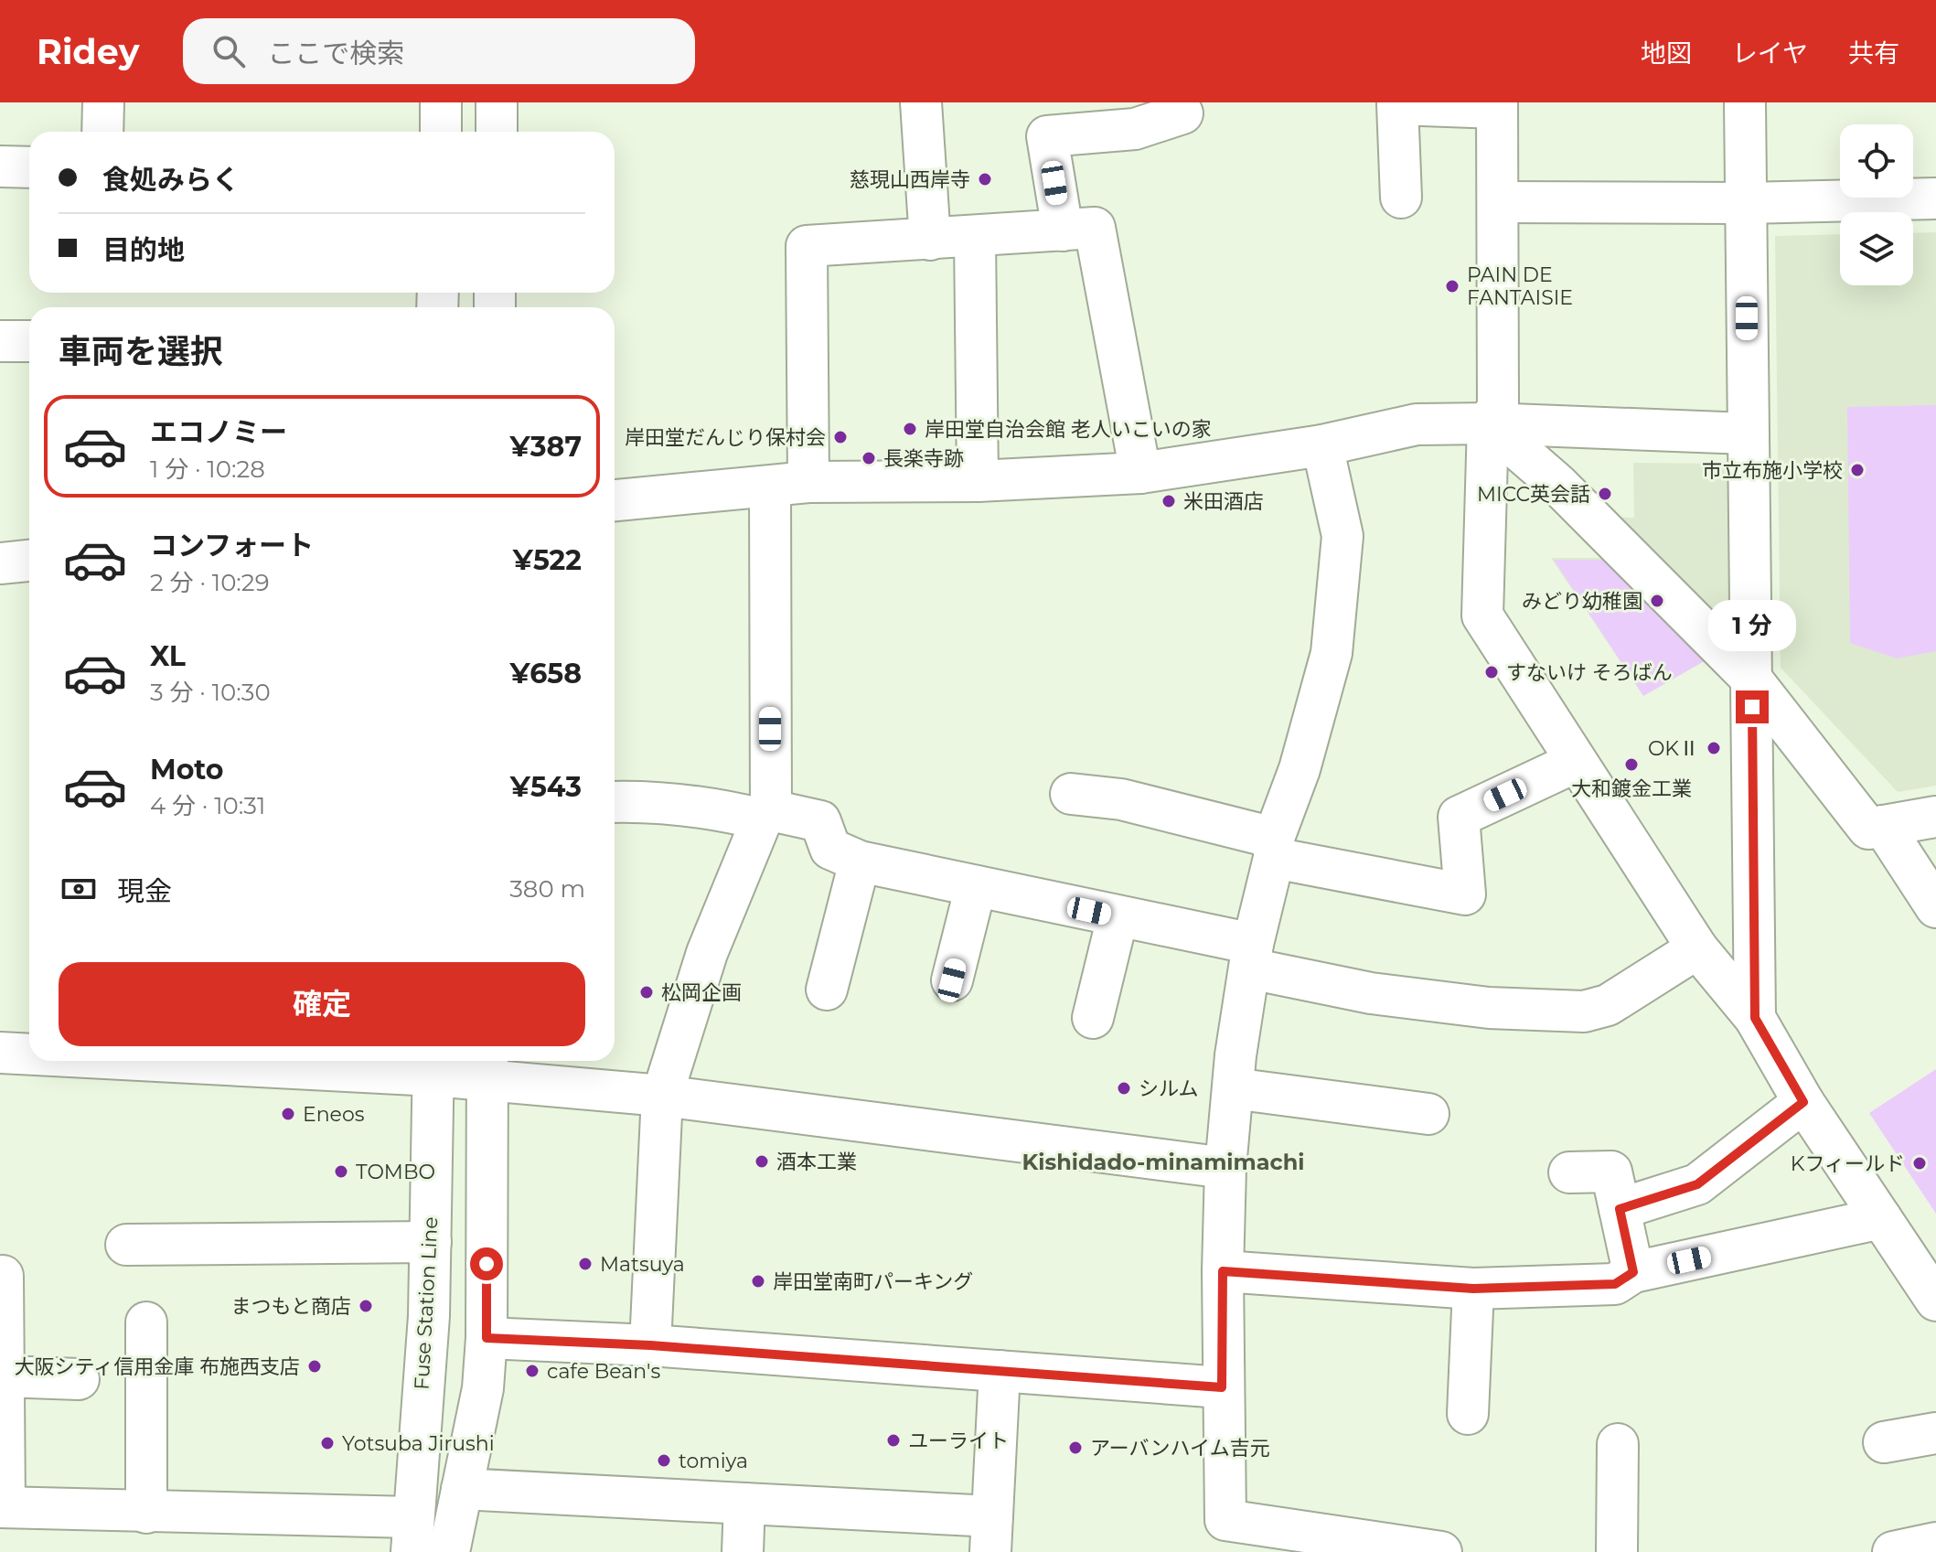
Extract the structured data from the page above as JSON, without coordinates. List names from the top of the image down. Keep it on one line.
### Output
{"streets":{"street":["Fuse Station Line"]},"districts":["Kishidado-minamimachi"],"places":["慈現山西岸寺","PAIN DE FANTAISIE","岸田堂自治会館 老人いこいの家","岸田堂だんじり保村会","長楽寺跡","市立布施小学校","MICC英会話","米田酒店","みどり幼稚園","すないけ そろばん","OKⅡ","大和鍍金工業","松岡企画","シルム","Eneos","酒本工業","Kフィールド","TOMBO","Matsuya","岸田堂南町パーキング","まつもと商店","大阪シティ信用金庫 布施西支店","cafe Bean's","ユーライト","Yotsuba Jirushi","アーバンハイム吉元","tomiya"],"page":{"header":"Ridey","search":"ここで検索","nav":["地図","レイヤ","共有"],"banner":["食処みらく","目的地"],"heading":"車両を選択","list":[{"name":"エコノミー","note":"1 分 · 10:28","value":"¥387"},{"name":"コンフォート","note":"2 分 · 10:29","value":"¥522"},{"name":"XL","note":"3 分 · 10:30","value":"¥658"},{"name":"Moto","note":"4 分 · 10:31","value":"¥543"}],"bubble":"1 分","pay":["現金","380 m"],"buttons":"確定"}}
